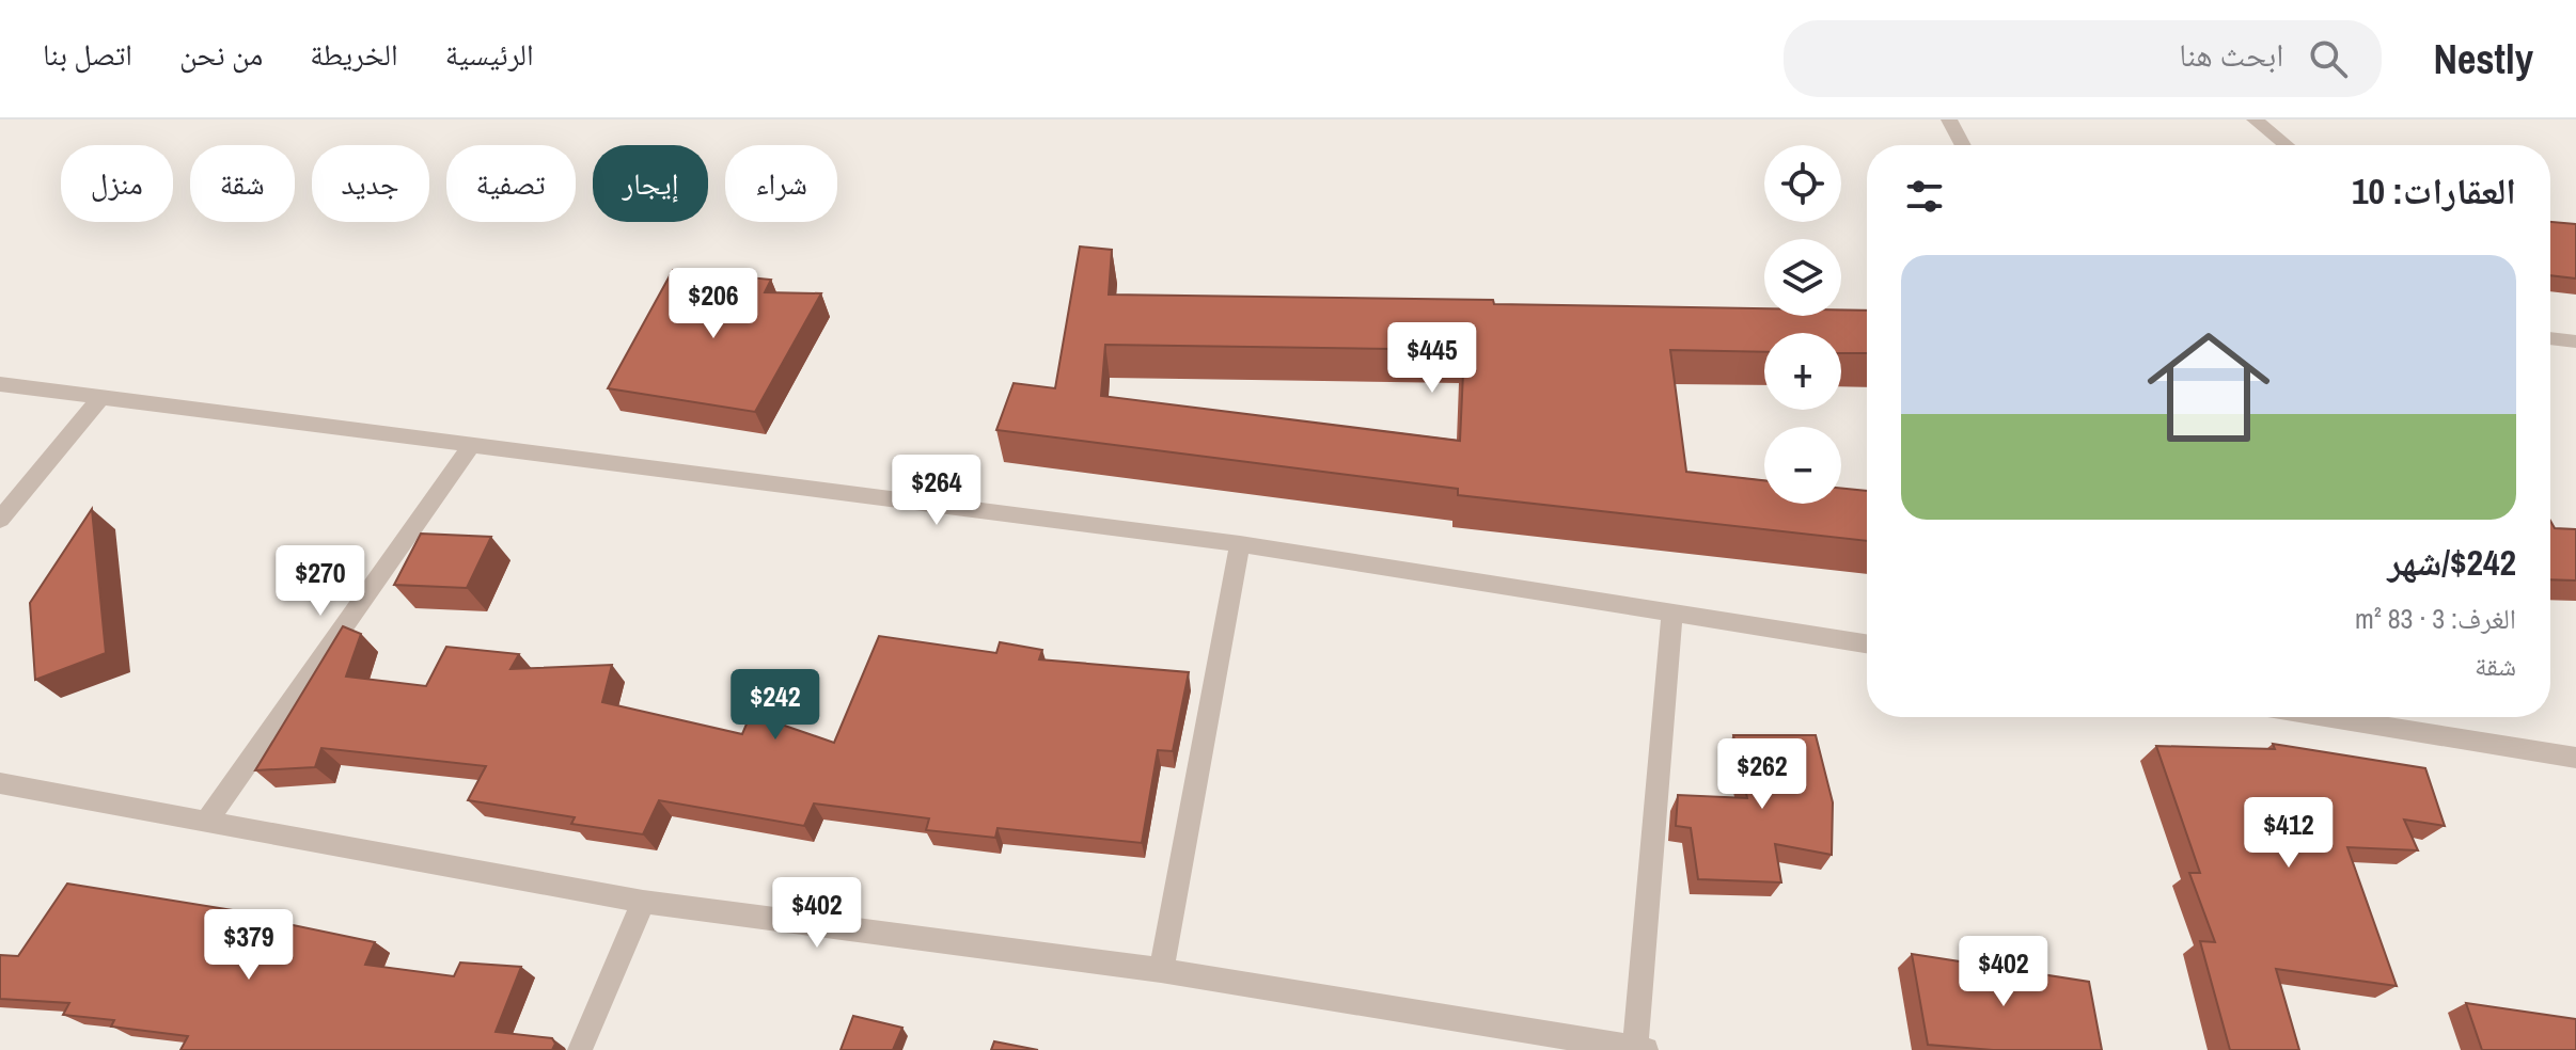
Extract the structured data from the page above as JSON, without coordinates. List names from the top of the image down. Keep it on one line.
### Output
{"page":{"header":"Nestly","search":"ابحث هنا","nav":["الرئيسية","الخريطة","من نحن","اتصل بنا"],"map_buttons":["+","−"],"chip":["شراء","إيجار","تصفية","جديد","شقة","منزل"],"heading":"العقارات: 10","list":[{"name":"$242/شهر","note":"الغرف: 3 · 83 m² · شقة"}],"price":["$206","$445","$264","$270","$242","$262","$412","$402","$379","$402"]}}
